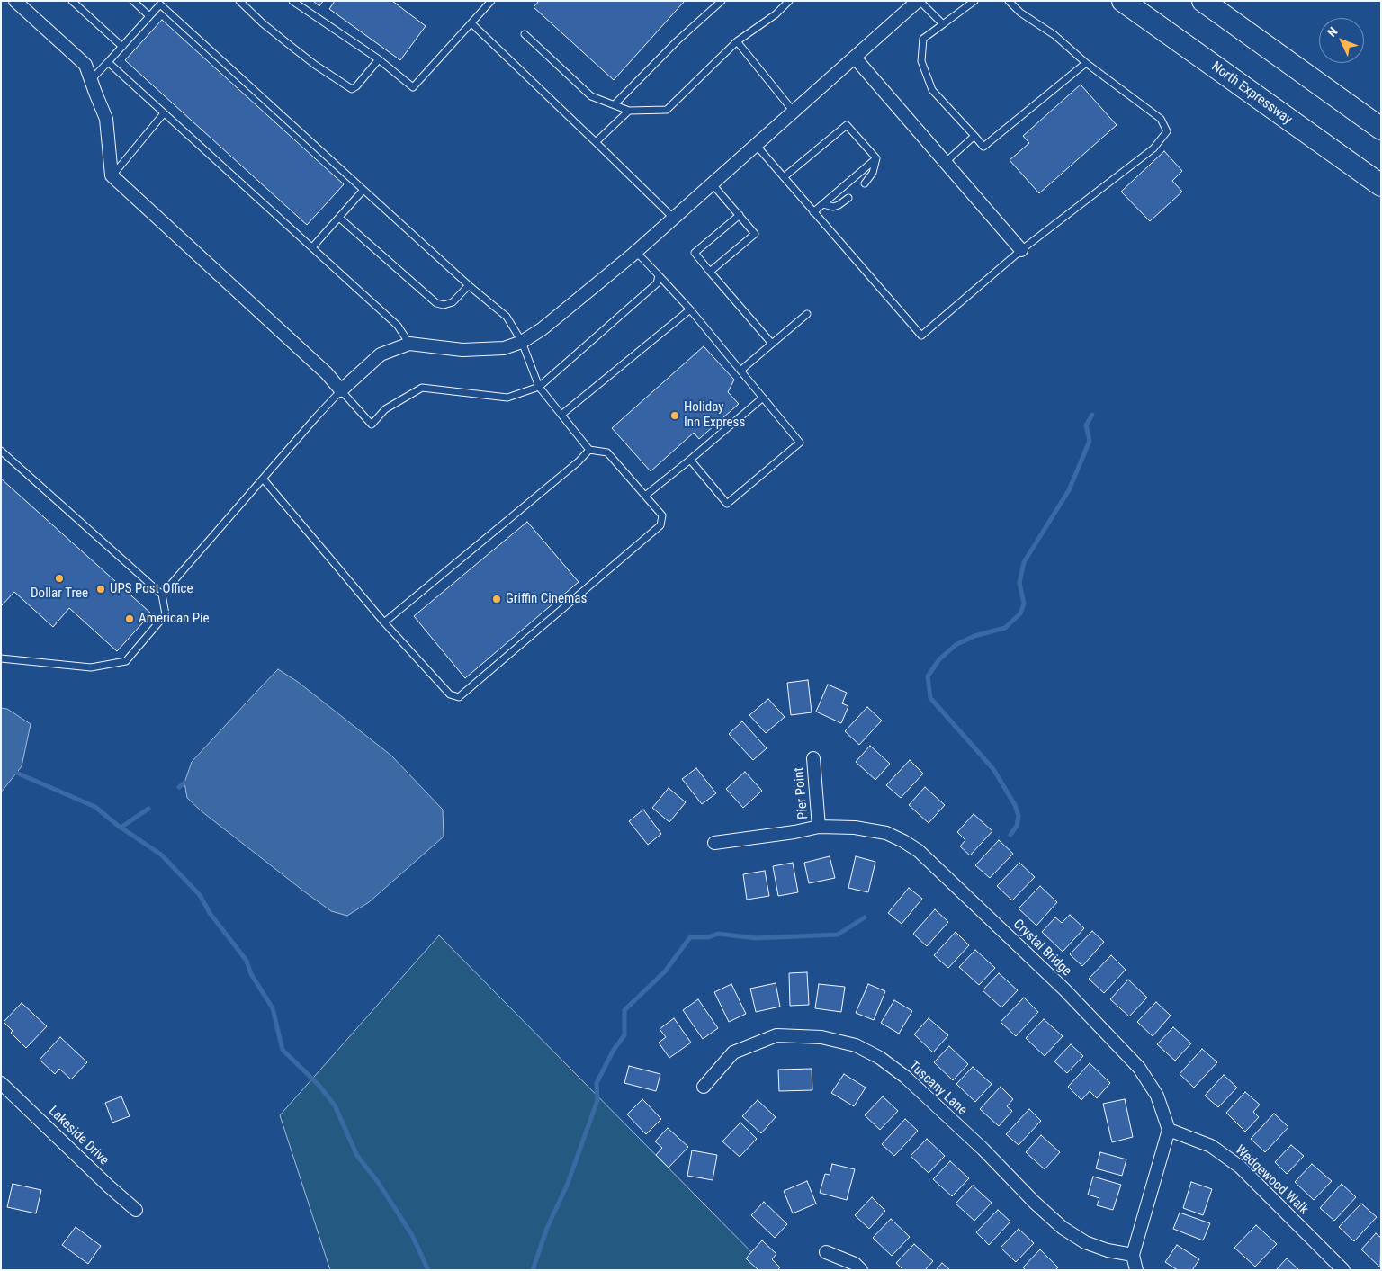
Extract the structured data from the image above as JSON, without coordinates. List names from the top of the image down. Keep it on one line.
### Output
{"streets":{"highway":["North Expressway"],"street":["Pier Point","Crystal Bridge","Tuscany Lane","Lakeside Drive","Wedgewood Walk"]},"crossings":[["Pier Point","Crystal Bridge"],["Crystal Bridge","Wedgewood Walk"]],"places":["Holiday Inn Express","Dollar Tree","UPS Post Office","Griffin Cinemas","American Pie"],"north":"top left"}
